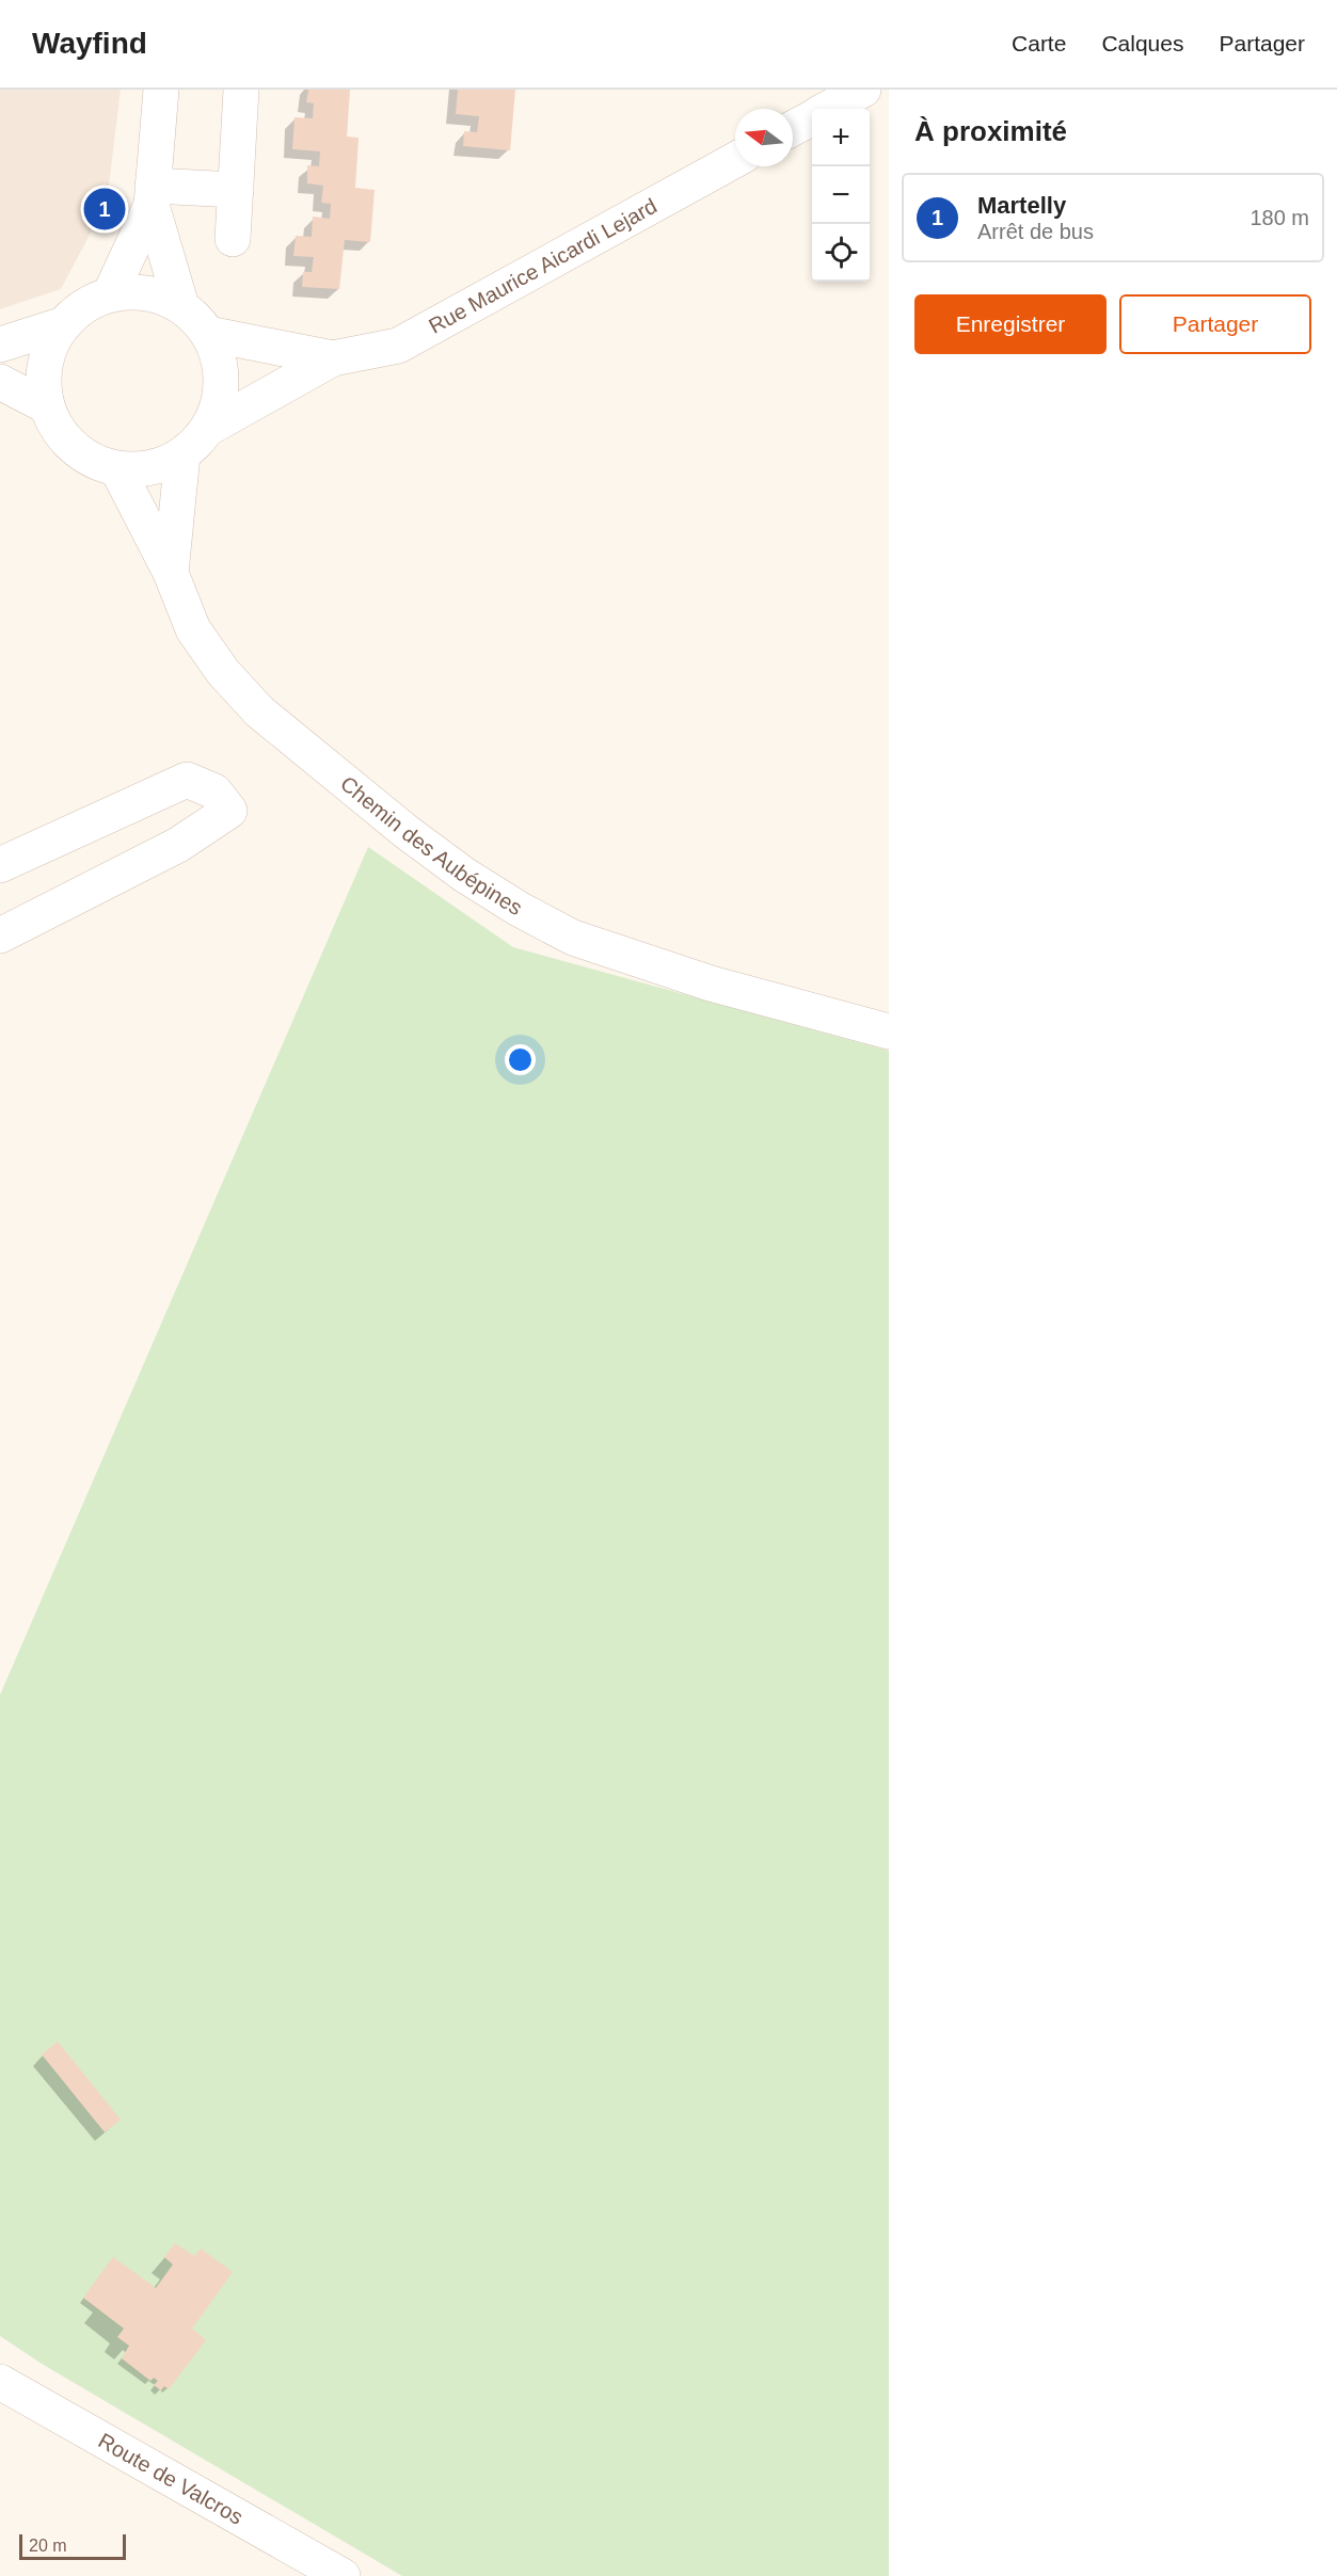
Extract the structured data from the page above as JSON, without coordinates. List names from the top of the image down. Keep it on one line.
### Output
{"streets":{"street":["Rue Maurice Aicardi Lejard","Chemin des Aubépines","Route de Valcros"]},"crossings":[["Rue Maurice Aicardi Lejard","Chemin des Aubépines"]],"scale_bar":"20 m","north":"left","page":{"header":"Wayfind","nav":["Carte","Calques","Partager"],"heading":"À proximité","map_buttons":["+","−"],"list":[{"mark":"1","name":"Martelly","note":"Arrêt de bus","value":"180 m"}],"pins":"1","buttons":["Enregistrer","Partager"],"scale":"20 m"}}
